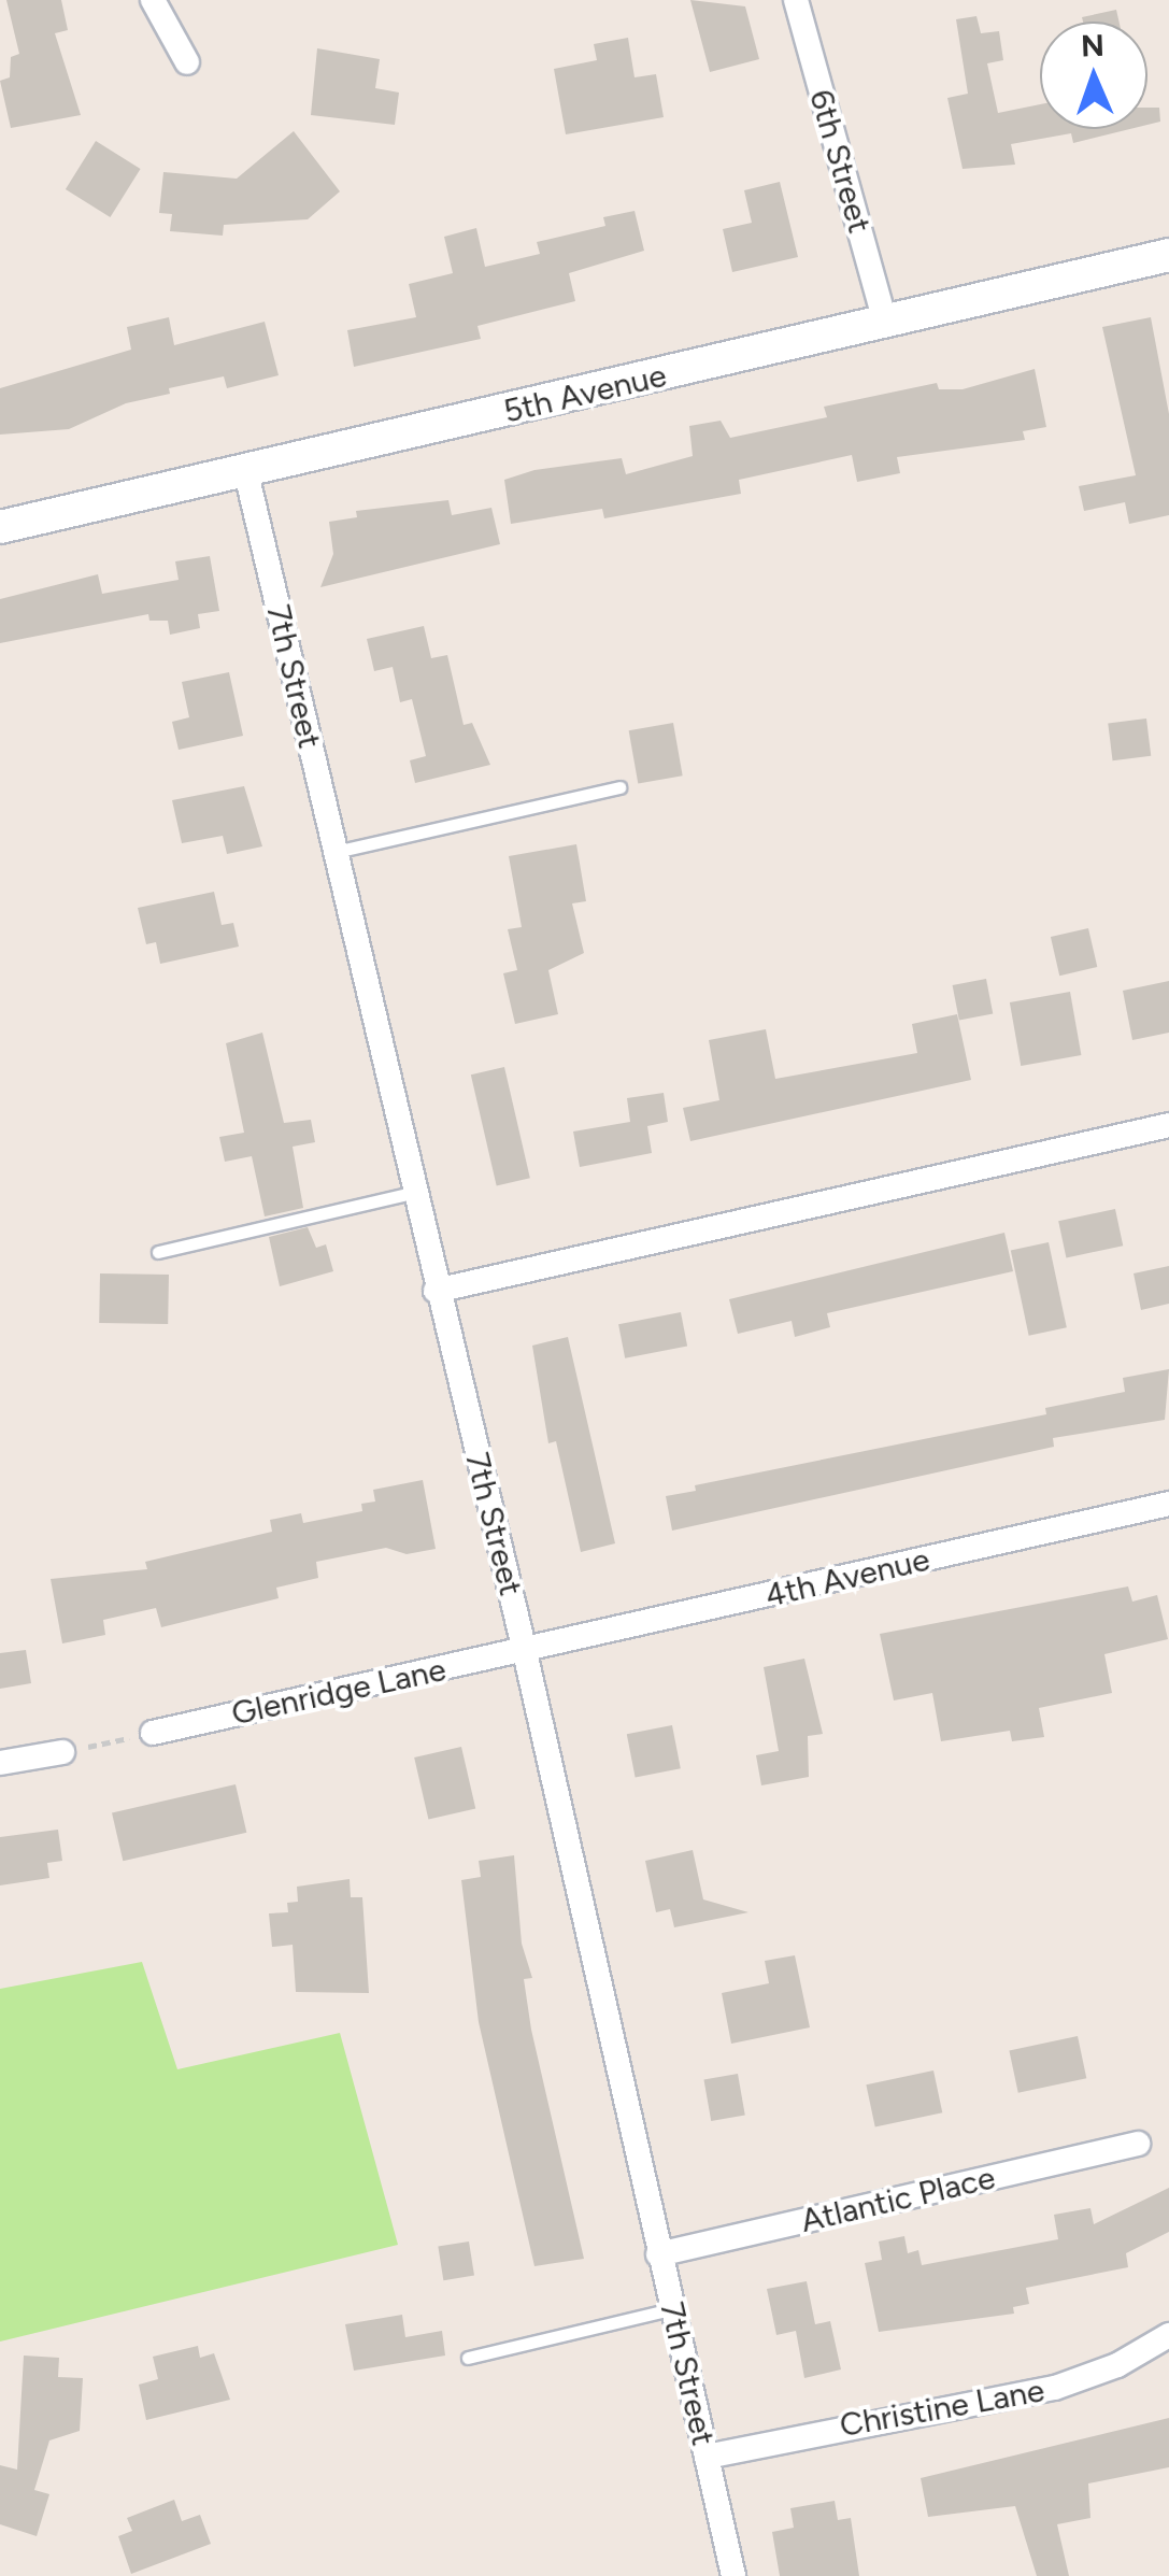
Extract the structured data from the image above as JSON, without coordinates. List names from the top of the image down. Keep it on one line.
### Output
{"streets":{"street":["6th Street","5th Avenue","7th Street","4th Avenue","Glenridge Lane","Atlantic Place","Christine Lane"]},"crossings":[["6th Street","5th Avenue"],["5th Avenue","7th Street"],["7th Street","4th Avenue"],["7th Street","Glenridge Lane"],["7th Street","Atlantic Place"],["7th Street","Christine Lane"],["4th Avenue","Glenridge Lane"]],"north":"top"}
